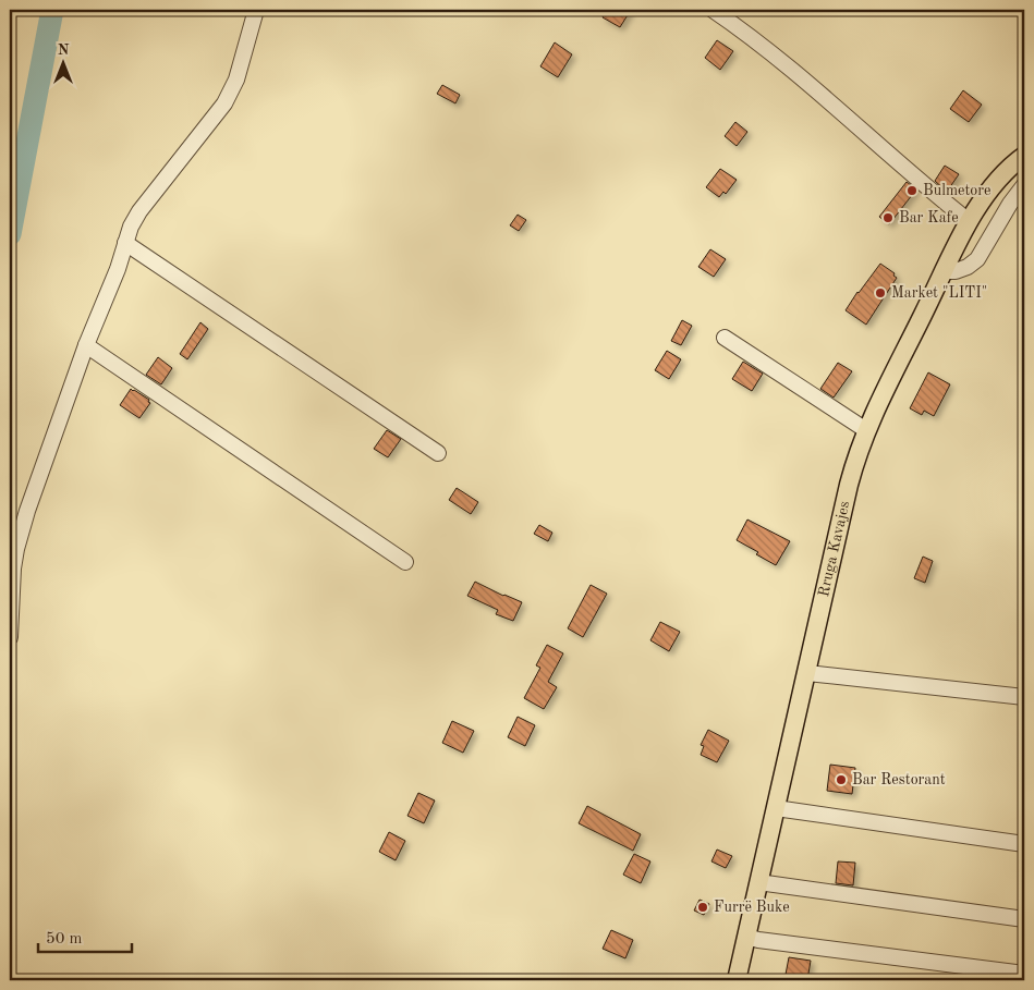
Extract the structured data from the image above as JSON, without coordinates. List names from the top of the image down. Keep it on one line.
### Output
{"streets":{"main road":["Rruga Kavajes"]},"places":["Bulmetore","Bar Kafe","Market \"LITI\"","Bar Restorant","Furrë Buke"],"scale_bar":"50 m","north":"top"}
